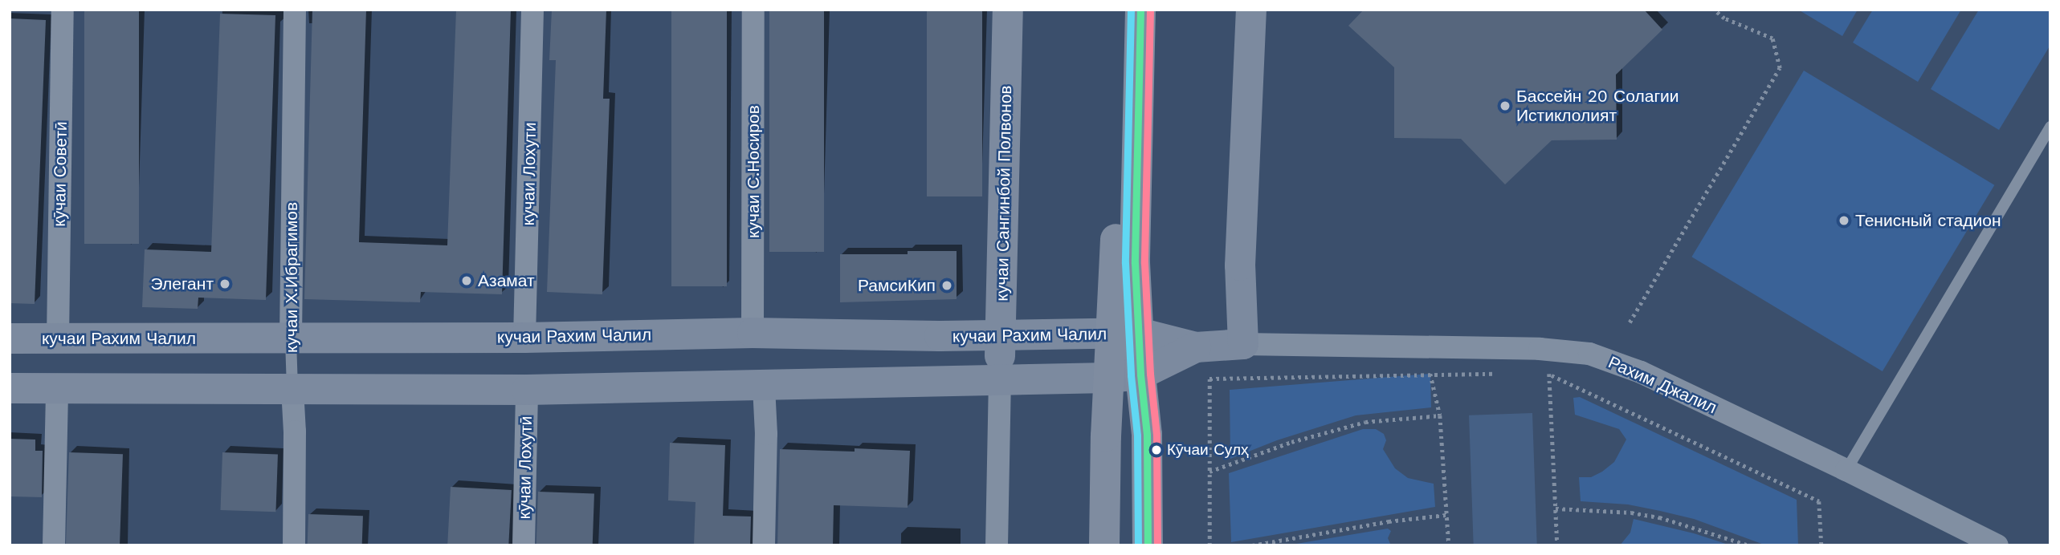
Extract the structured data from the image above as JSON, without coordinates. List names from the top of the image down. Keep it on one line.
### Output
{"streets":{"main road":["кучаи Сангинбой Полвонов","кучаи Рахим Чалил","Рахим Джалил"],"street":["кучаи С.Носиров","кӯчаи Советӣ","кучаи Лохути","кучаи Х.Ибрагимов","кӯчаи Лохутӣ"]},"crossings":[["кучаи С.Носиров","кучаи Рахим Чалил"],["кӯчаи Советӣ","кучаи Рахим Чалил"],["кучаи Лохути","кучаи Рахим Чалил"],["кучаи Сангинбой Полвонов","кучаи Рахим Чалил"],["кучаи Х.Ибрагимов","кучаи Рахим Чалил"],["кучаи Рахим Чалил","Рахим Джалил"]],"places":["Бассейн 20 Солагии Истиклолият","Тенисный стадион","Азамат","Элегант","РамсиКип","Кӯчаи Сулҳ"]}
